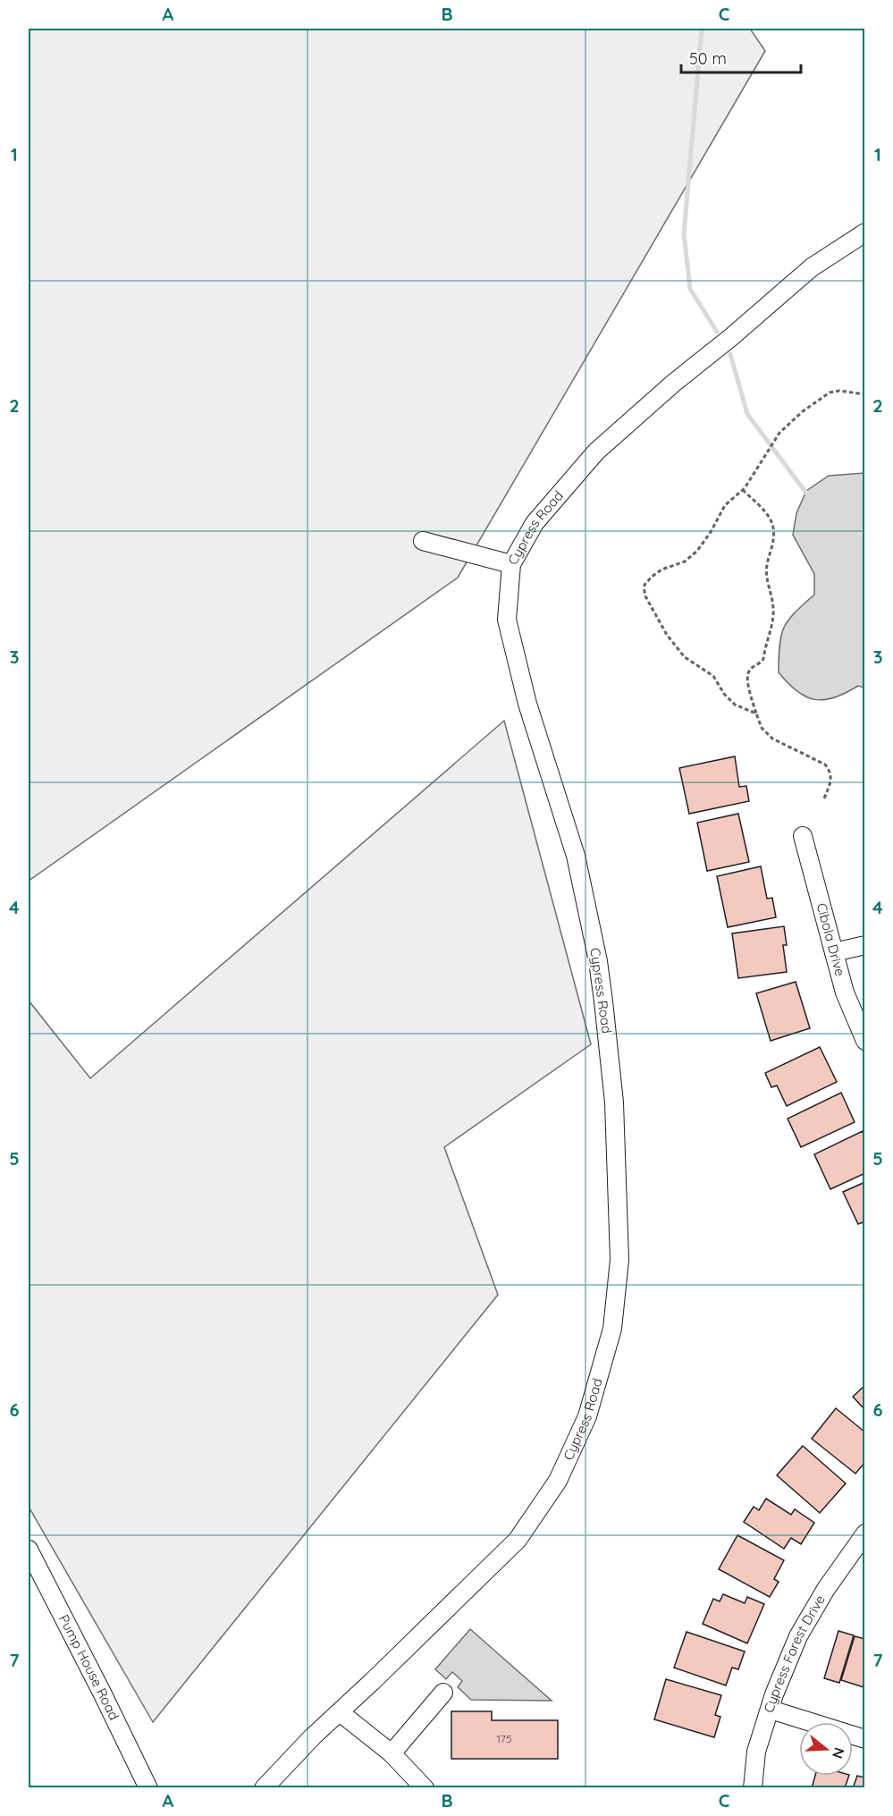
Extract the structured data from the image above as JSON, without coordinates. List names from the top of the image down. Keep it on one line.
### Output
{"streets":{"street":["Cypress Road","Cibola Drive","Cypress Forest Drive","Pump House Road"]},"house_numbers":["175"],"scale_bar":"50 m","north":"right","grid":{"columns":["A","B","C"],"rows":["1","2","3","4","5","6","7"]}}
